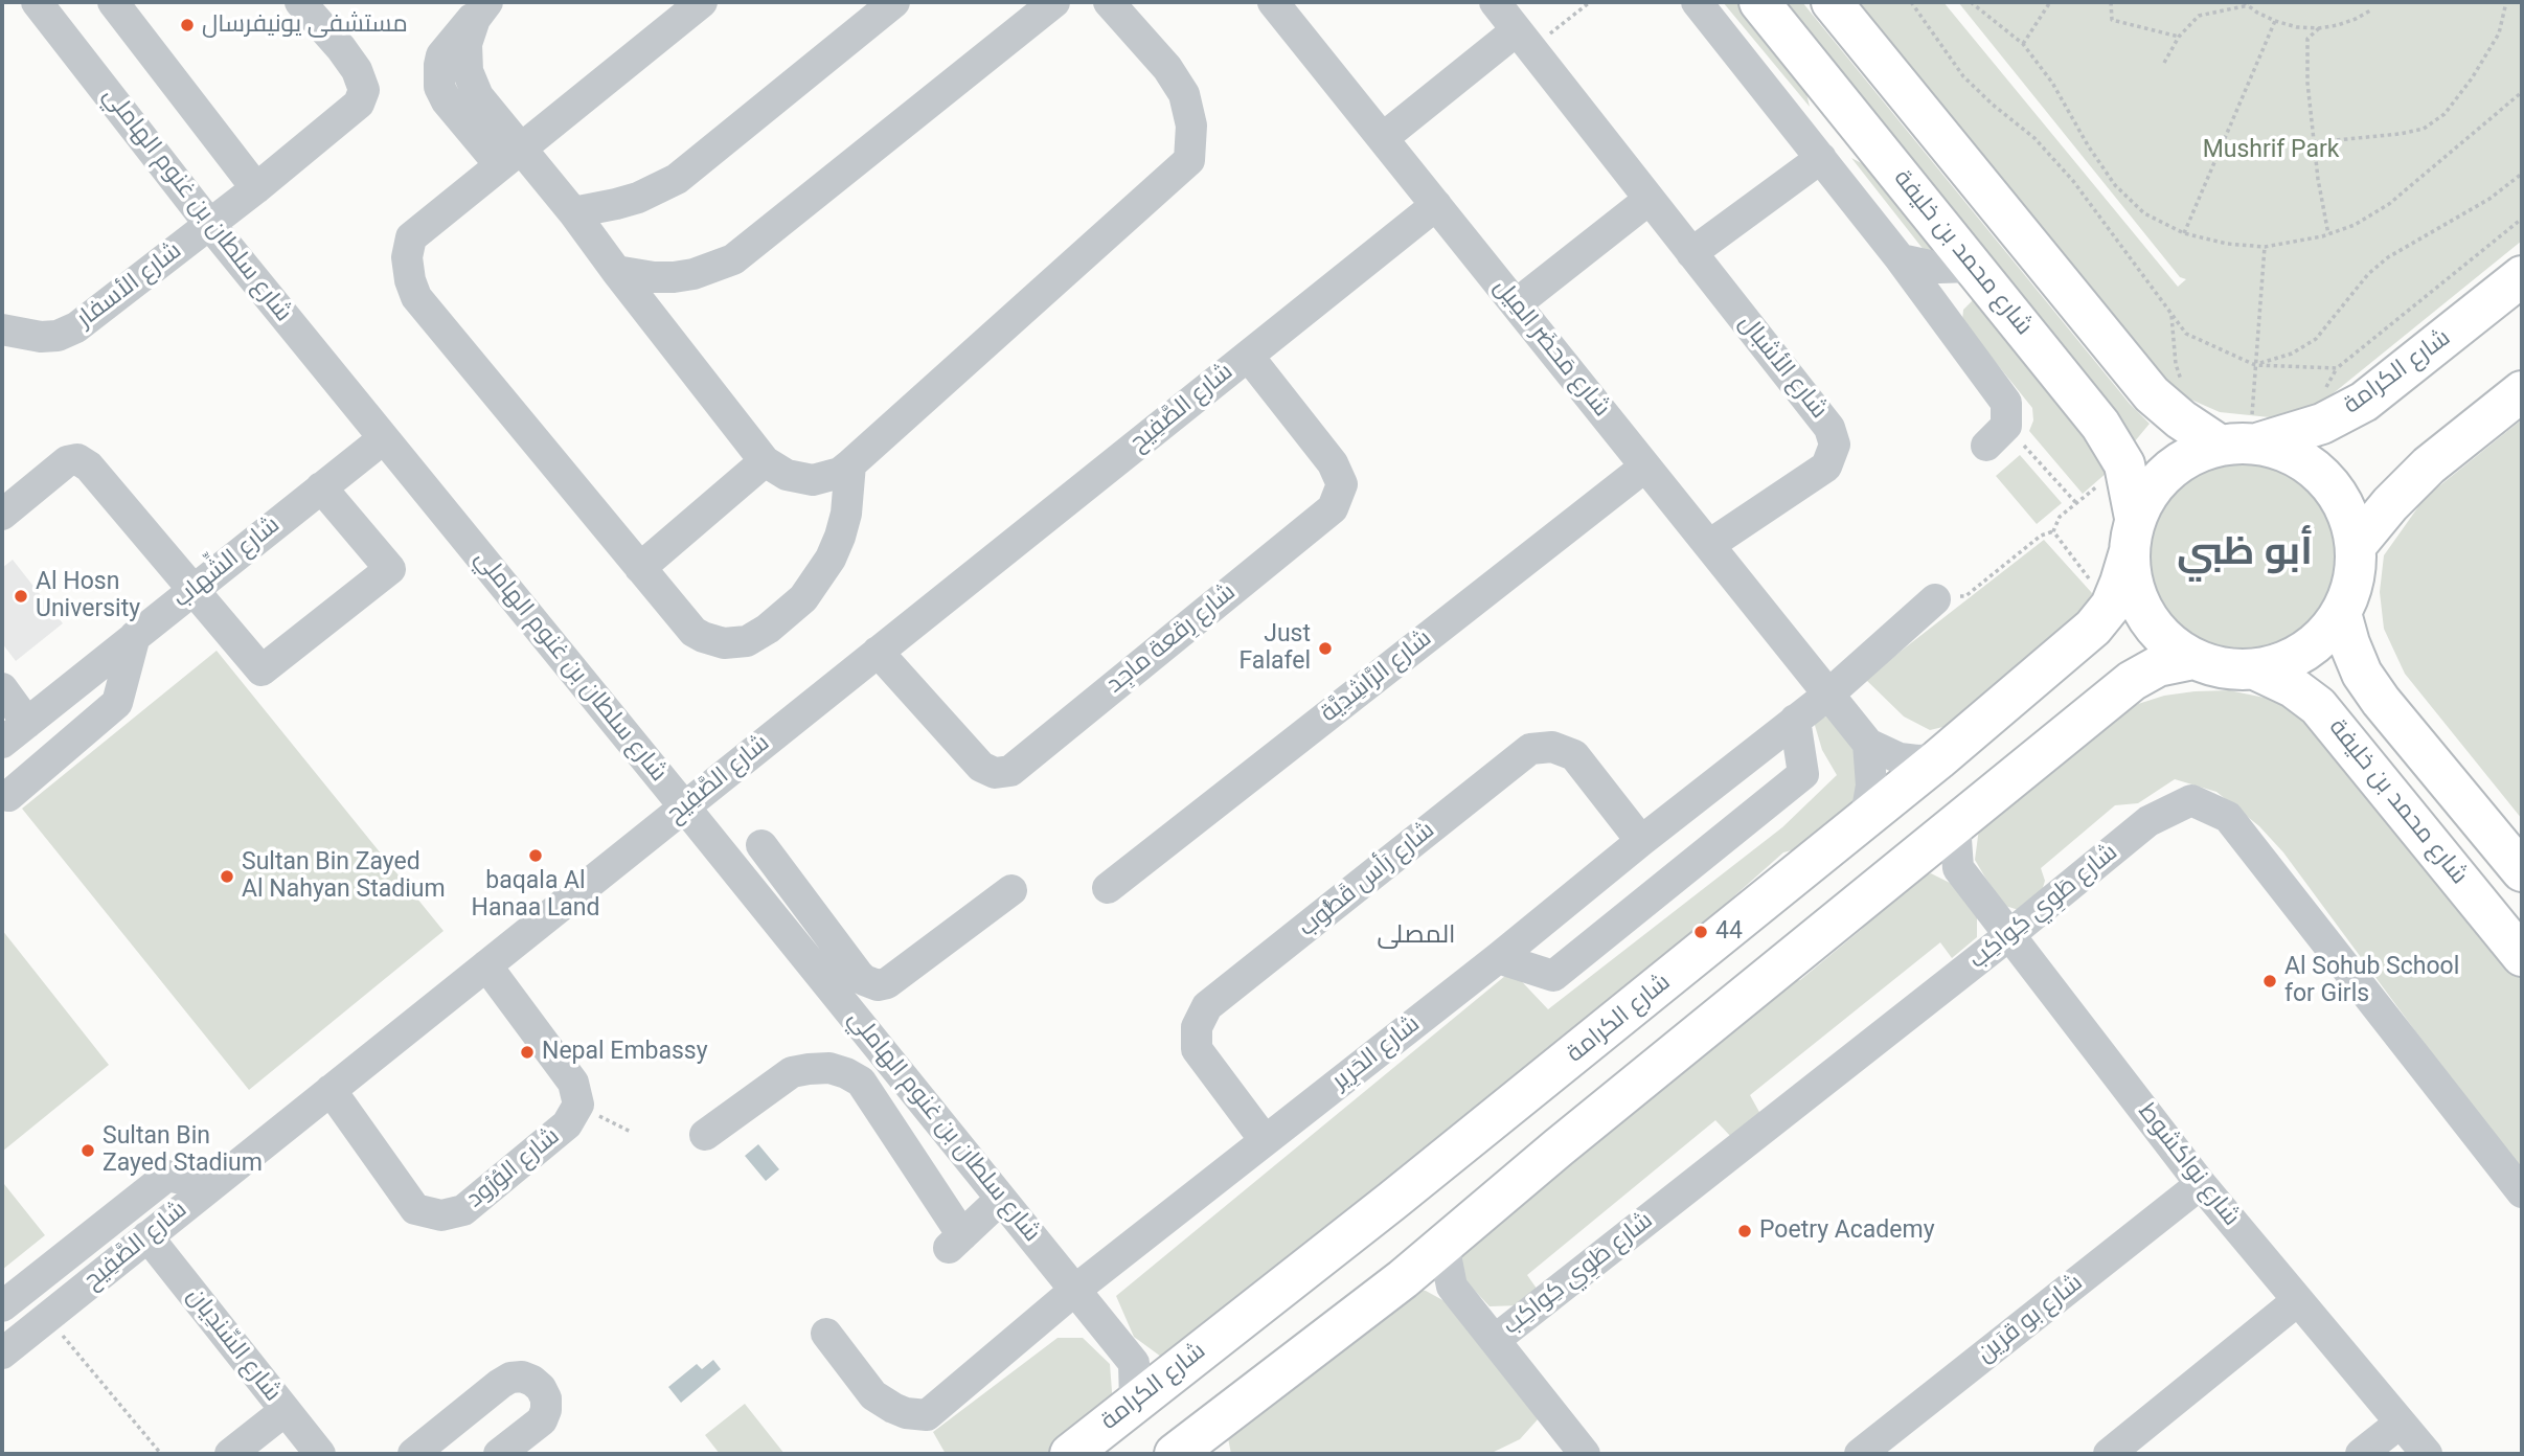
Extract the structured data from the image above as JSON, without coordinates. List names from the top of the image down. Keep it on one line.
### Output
{"streets":{"main road":["شارع محمد بن خليفة","شارع الكرامة"],"street":["شارع سلطان بن غنوم الهاملي","شارع الأسفار","شارع مَحضَر المِيل","شارع الأشبال","شارع الصَّفِيح","شارع الشِّهاب","شارع رِقعة ماجِد","شارع الرَّاشِدِيَّة","شارع رَأس قَطُّوب","شارع طَوِي كِواكِب","شارع الحَرِير","شارع نواكشوط","شارع الوُرُود","شارع بو قرَين","شارع السِّندِيان"]},"crossings":[["شارع سلطان بن غنوم الهاملي","شارع الأسفار"],["شارع سلطان بن غنوم الهاملي","شارع الكرامة"],["شارع سلطان بن غنوم الهاملي","شارع الصَّفِيح"],["شارع سلطان بن غنوم الهاملي","شارع الشِّهاب"],["شارع سلطان بن غنوم الهاملي","شارع الحَرِير"],["شارع محمد بن خليفة","شارع الكرامة"],["شارع مَحضَر المِيل","شارع الأشبال"],["شارع مَحضَر المِيل","شارع الكرامة"],["شارع مَحضَر المِيل","شارع الصَّفِيح"],["شارع مَحضَر المِيل","شارع الرَّاشِدِيَّة"],["شارع مَحضَر المِيل","شارع الحَرِير"],["شارع الصَّفِيح","شارع رِقعة ماجِد"],["شارع الصَّفِيح","شارع الوُرُود"],["شارع الصَّفِيح","شارع السِّندِيان"],["شارع رَأس قَطُّوب","شارع الحَرِير"],["شارع طَوِي كِواكِب","شارع نواكشوط"],["شارع نواكشوط","شارع بو قرَين"]],"districts":["أبو ظبي","المصلى"],"parks":["Mushrif Park"],"places":["مستشفى يونيفرسال","Al Hosn University","Just Falafel","baqala Al Hanaa Land","Sultan Bin Zayed Al Nahyan Stadium","44","Al Sohub School for Girls","Nepal Embassy","Sultan Bin Zayed Stadium","Poetry Academy"]}
